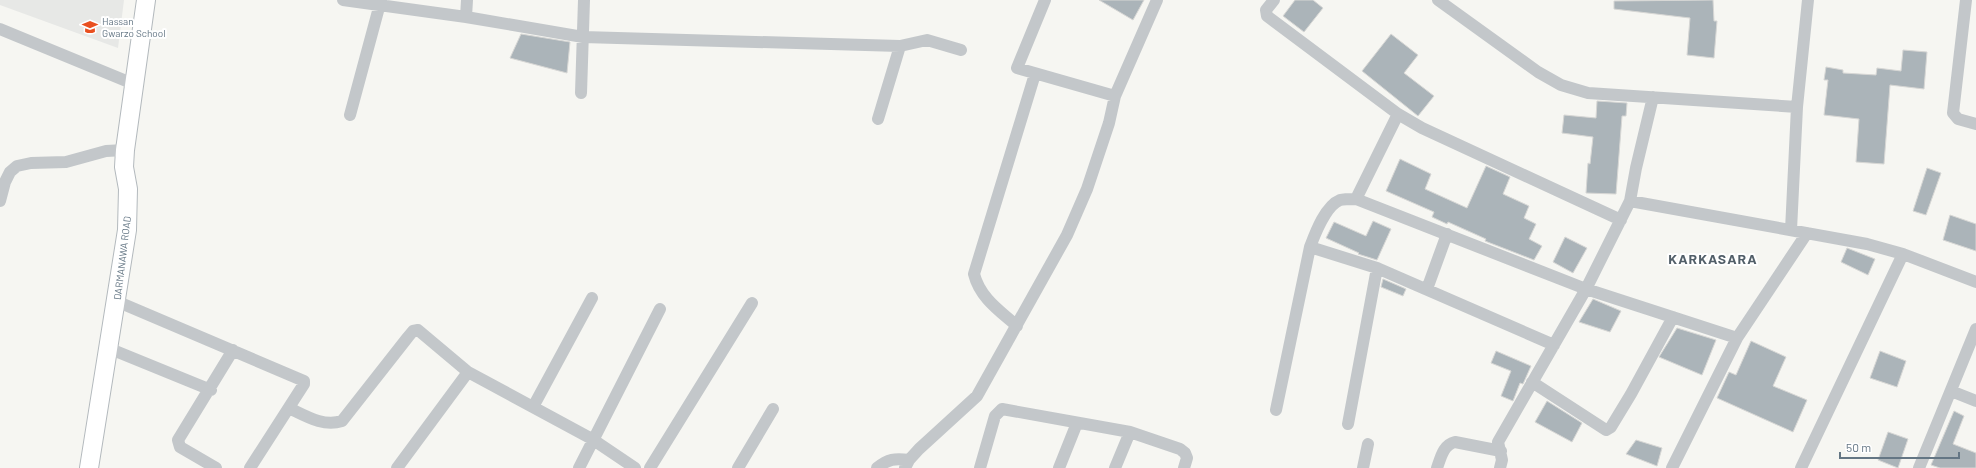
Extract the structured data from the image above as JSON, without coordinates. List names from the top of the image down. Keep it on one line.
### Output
{"streets":{"street":["DARMANAWA ROAD"]},"districts":["KARKASARA"],"places":{"school or university":["Hassan Gwarzo School"]},"scale_bar":"50 m"}
